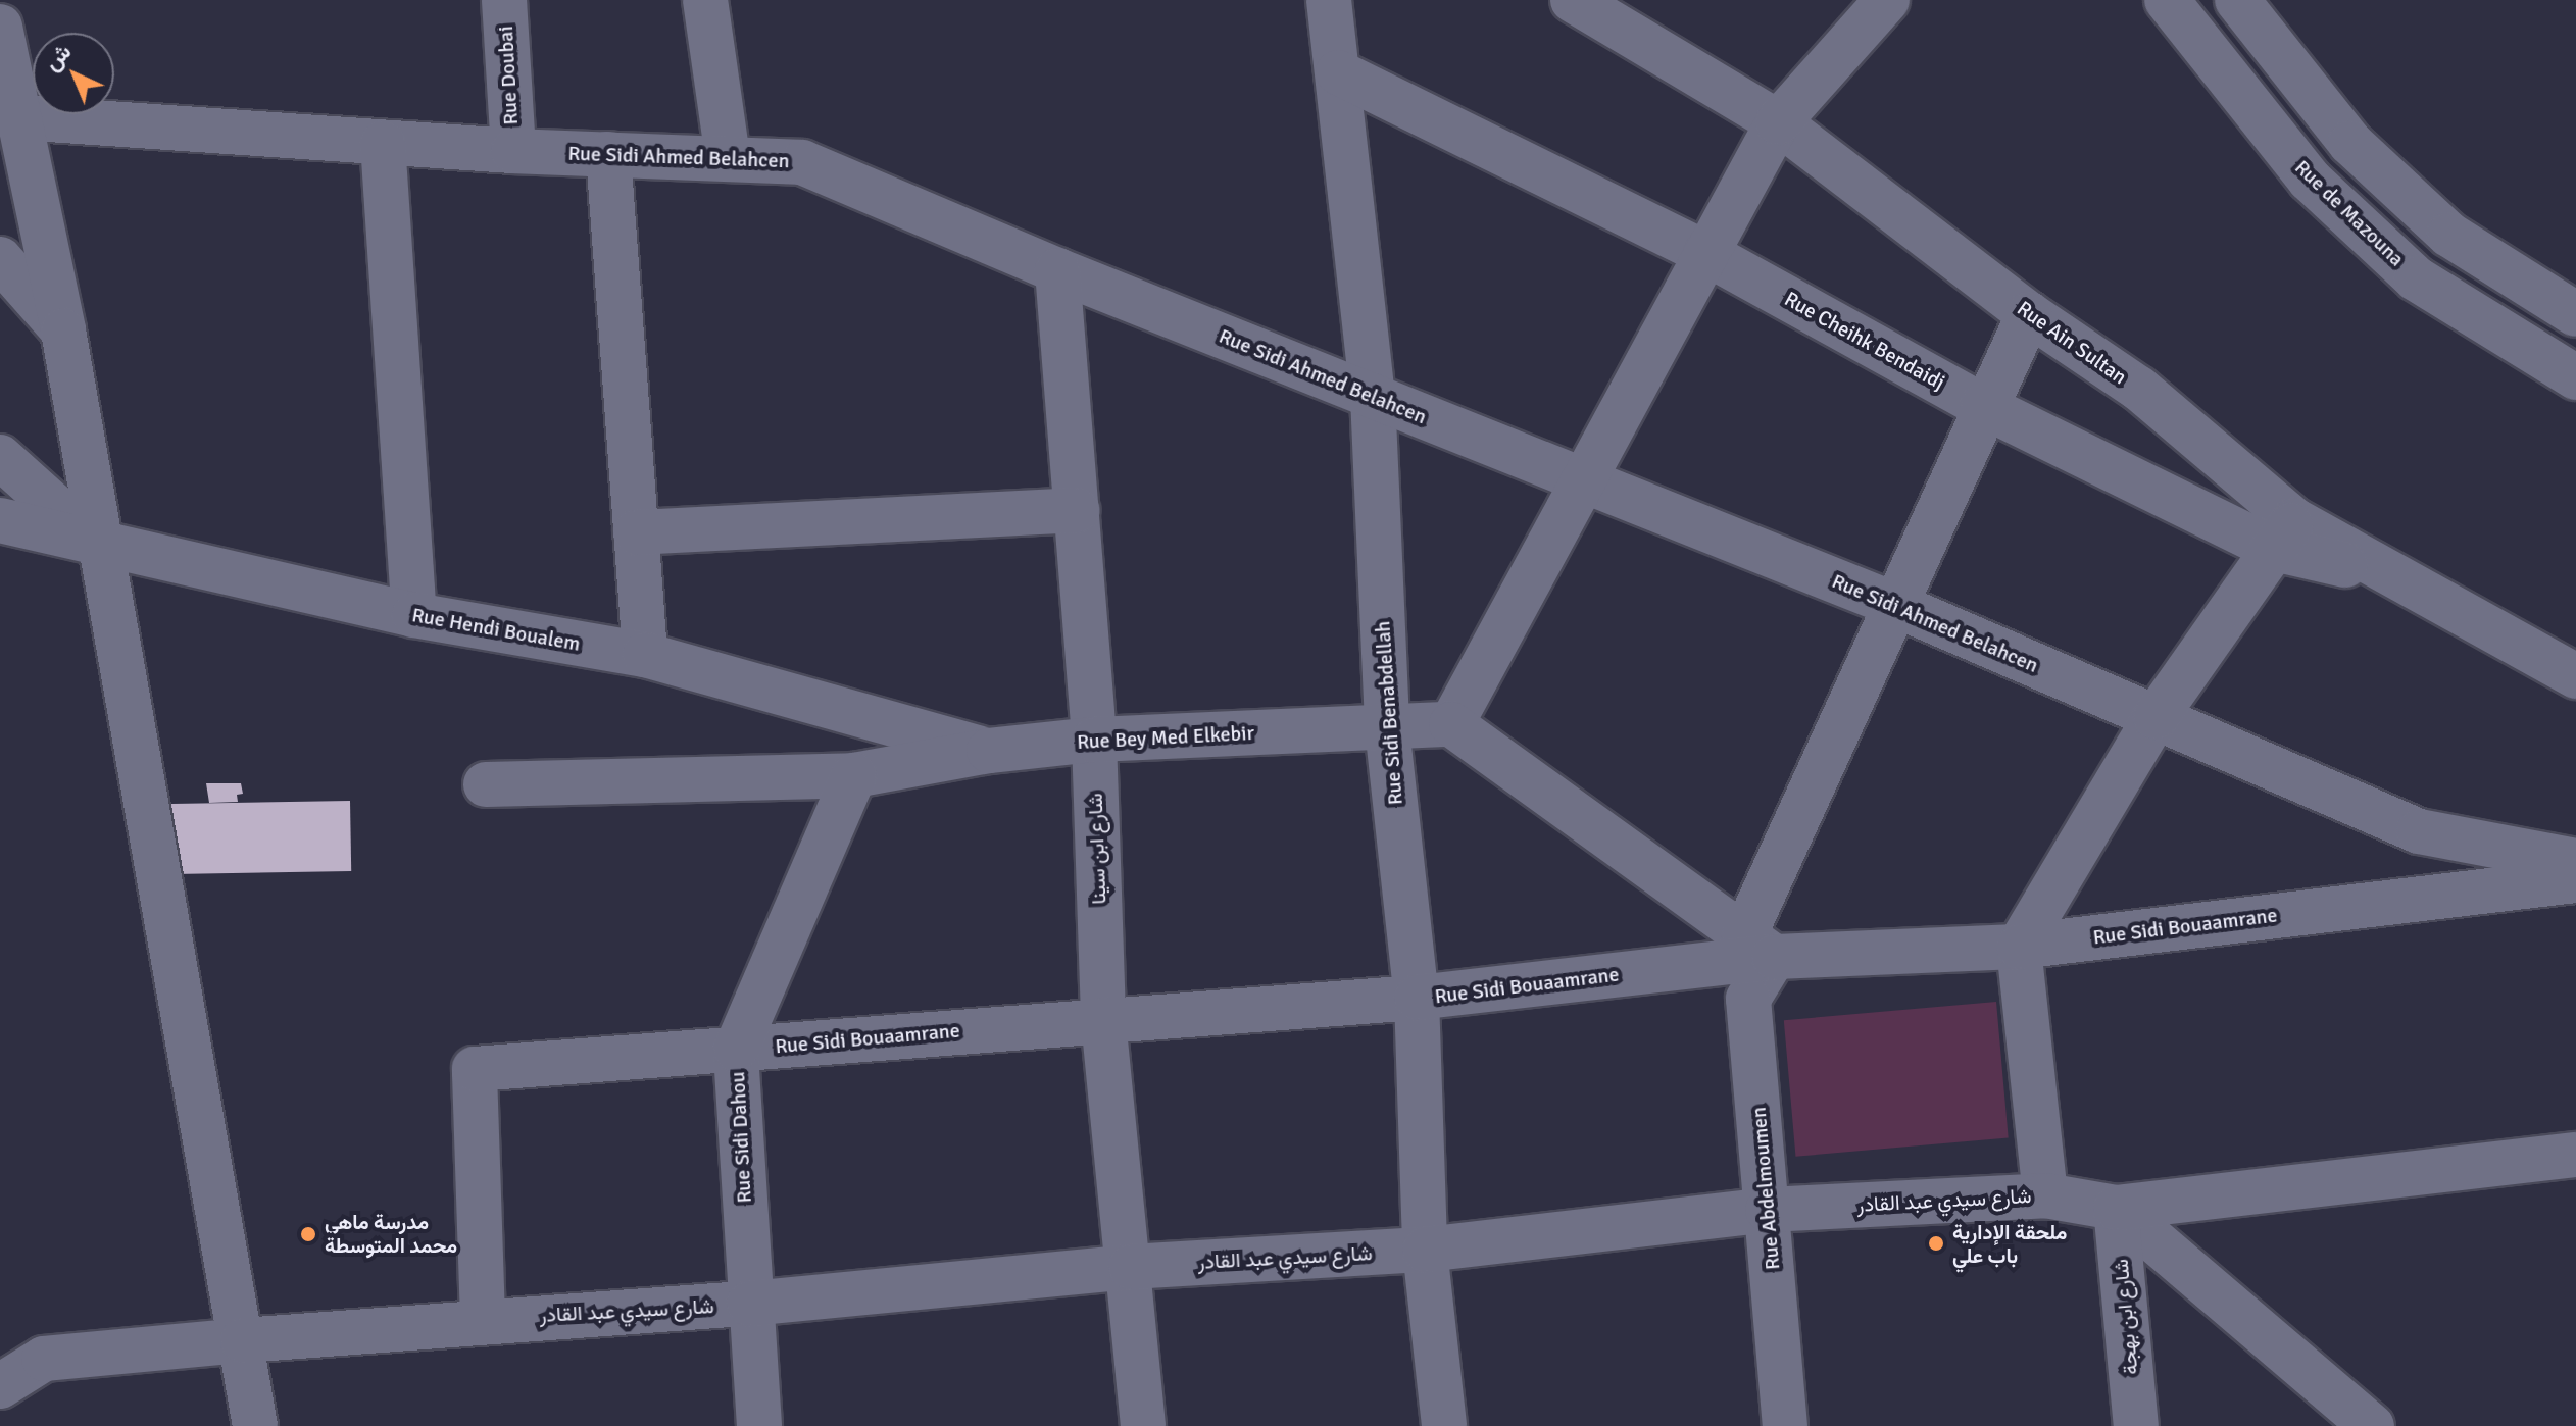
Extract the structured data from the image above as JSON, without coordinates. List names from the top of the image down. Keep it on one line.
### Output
{"streets":{"street":["Rue Doubai","Rue Sidi Ahmed Belahcen","Rue de Mazouna","Rue Cheihk Bendaidj","Rue Ain Sultan","Rue Hendi Boualem","Rue Sidi Benabdellah","Rue Bey Med Elkebir","شارع ابن سينا","Rue Sidi Bouaamrane","Rue Sidi Dahou","Rue Abdelmoumen","شارع سيدي عبد القادر","شارع ابن بهجة"]},"crossings":[["Rue Doubai","Rue Sidi Ahmed Belahcen"],["Rue Sidi Ahmed Belahcen","Rue Sidi Benabdellah"],["Rue Sidi Ahmed Belahcen","شارع ابن سينا"],["Rue Cheihk Bendaidj","Rue Ain Sultan"],["Rue Cheihk Bendaidj","Rue Sidi Benabdellah"],["Rue Hendi Boualem","Rue Bey Med Elkebir"],["Rue Sidi Benabdellah","Rue Bey Med Elkebir"],["Rue Sidi Benabdellah","Rue Sidi Bouaamrane"],["Rue Sidi Benabdellah","شارع سيدي عبد القادر"],["Rue Bey Med Elkebir","شارع ابن سينا"],["Rue Bey Med Elkebir","Rue Sidi Dahou"],["شارع ابن سينا","Rue Sidi Bouaamrane"],["شارع ابن سينا","شارع سيدي عبد القادر"],["Rue Sidi Bouaamrane","Rue Sidi Dahou"],["Rue Sidi Bouaamrane","Rue Abdelmoumen"],["Rue Sidi Bouaamrane","شارع سيدي عبد القادر"],["Rue Sidi Dahou","شارع سيدي عبد القادر"],["Rue Abdelmoumen","شارع سيدي عبد القادر"],["شارع سيدي عبد القادر","شارع ابن بهجة"]],"places":["مدرسة ماهي محمد المتوسطة","ملحقة الإدارية باب علي"],"north":"top left"}
